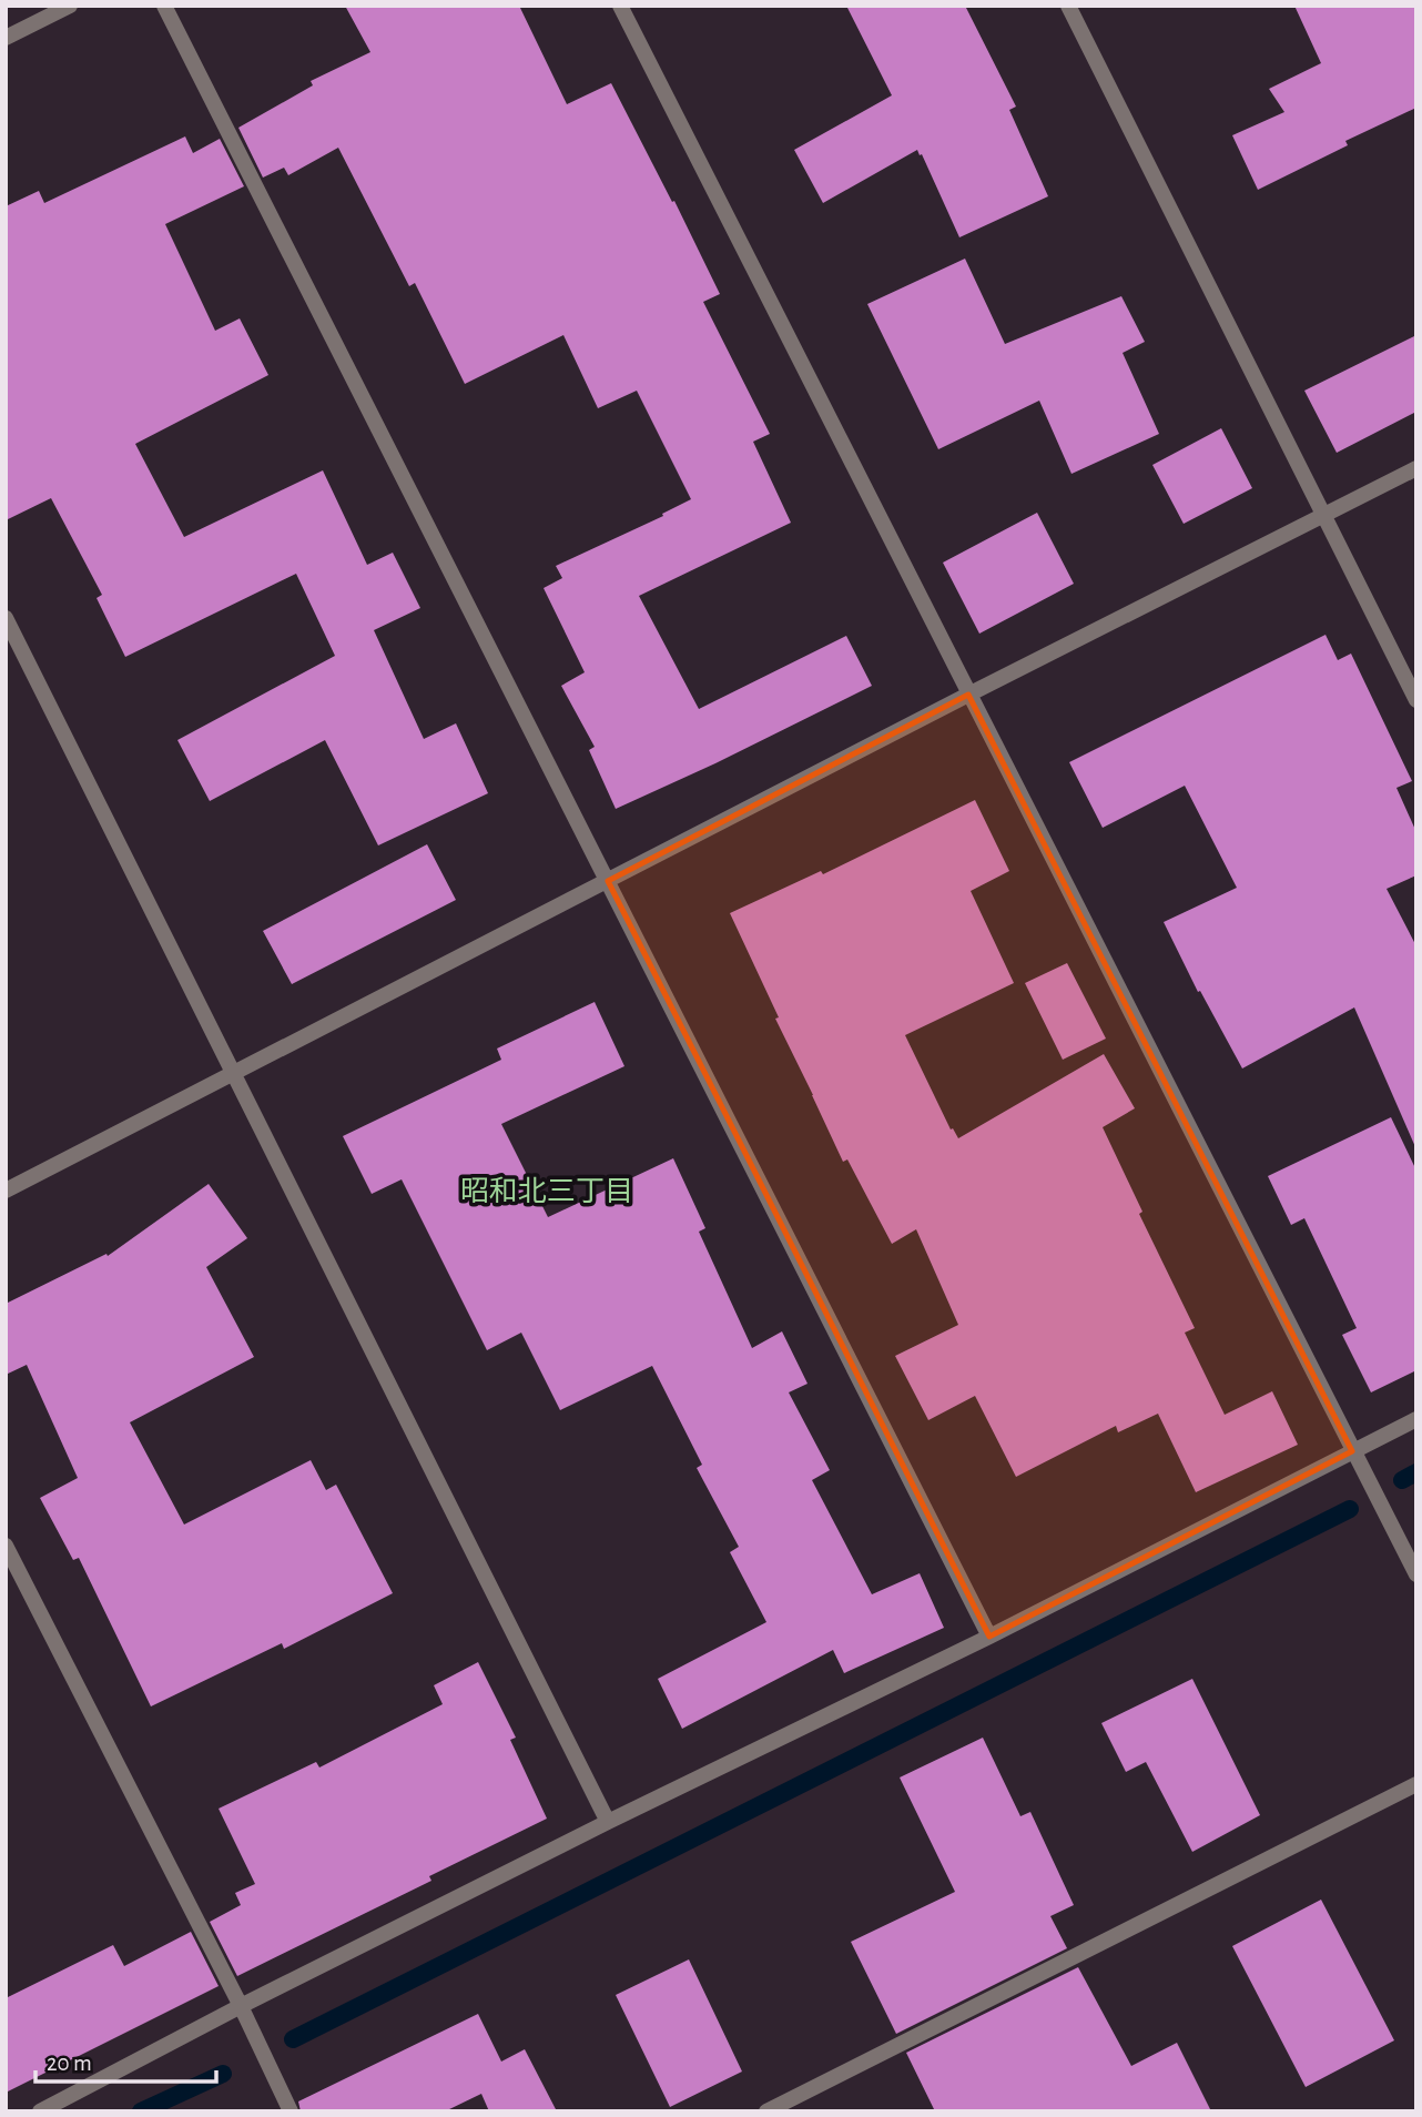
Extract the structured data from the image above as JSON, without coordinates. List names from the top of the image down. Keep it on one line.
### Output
{"districts":["昭和北三丁目"],"scale_bar":"20 m"}
